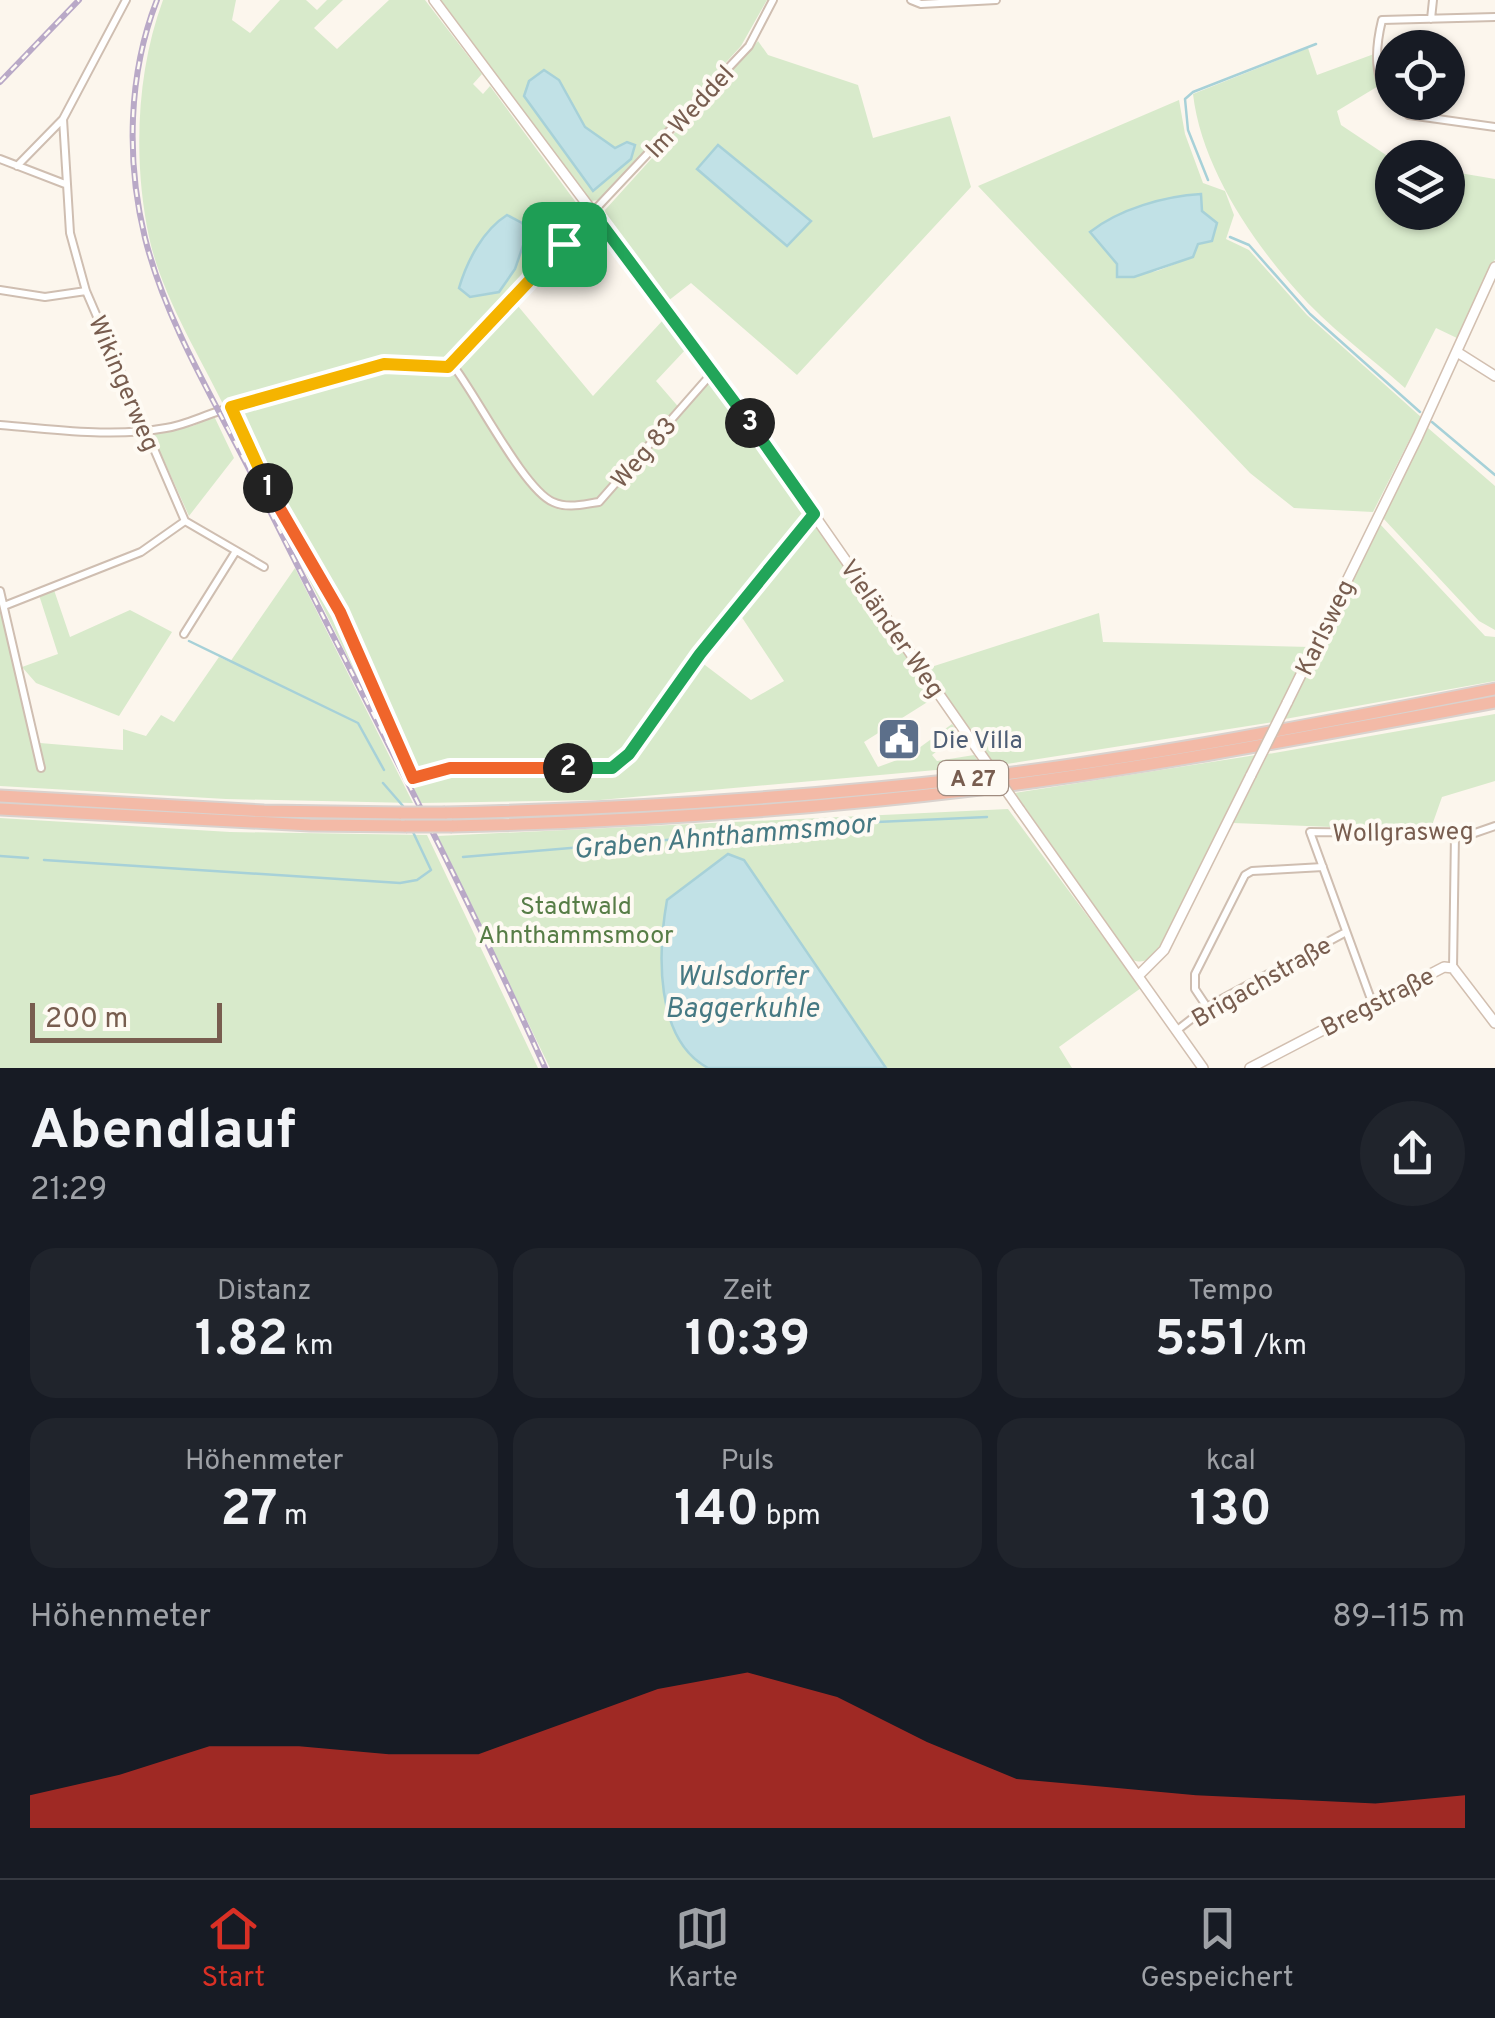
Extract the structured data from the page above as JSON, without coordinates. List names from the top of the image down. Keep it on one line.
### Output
{"streets":{"highway":["A 27"],"street":["Im Weddel","Wikingerweg","Weg 83","Karlsweg","Vieländer Weg","Wollgrasweg","Brigachstraße","Bregstraße"]},"crossings":[["Im Weddel","Weg 83"],["Im Weddel","Vieländer Weg"],["Weg 83","Vieländer Weg"],["Karlsweg","Vieländer Weg"],["Vieländer Weg","Brigachstraße"]],"water":["Graben Ahnthammsmoor","Wulsdorfer Baggerkuhle"],"parks":["Stadtwald Ahnthammsmoor"],"places":{"public building":["Die Villa"]},"scale_bar":"200 m","page":{"pins":["3","1","2"],"scale":"200 m","heading":["Abendlauf","21:29"],"stats":[["Distanz","1.82 km"],["Zeit","10:39"],["Tempo","5:51 /km"],["Höhenmeter","27 m"],["Puls","140 bpm"],["kcal","130"]],"chart":["Höhenmeter","89–115 m"],"tabs":["Start","Karte","Gespeichert"]}}
